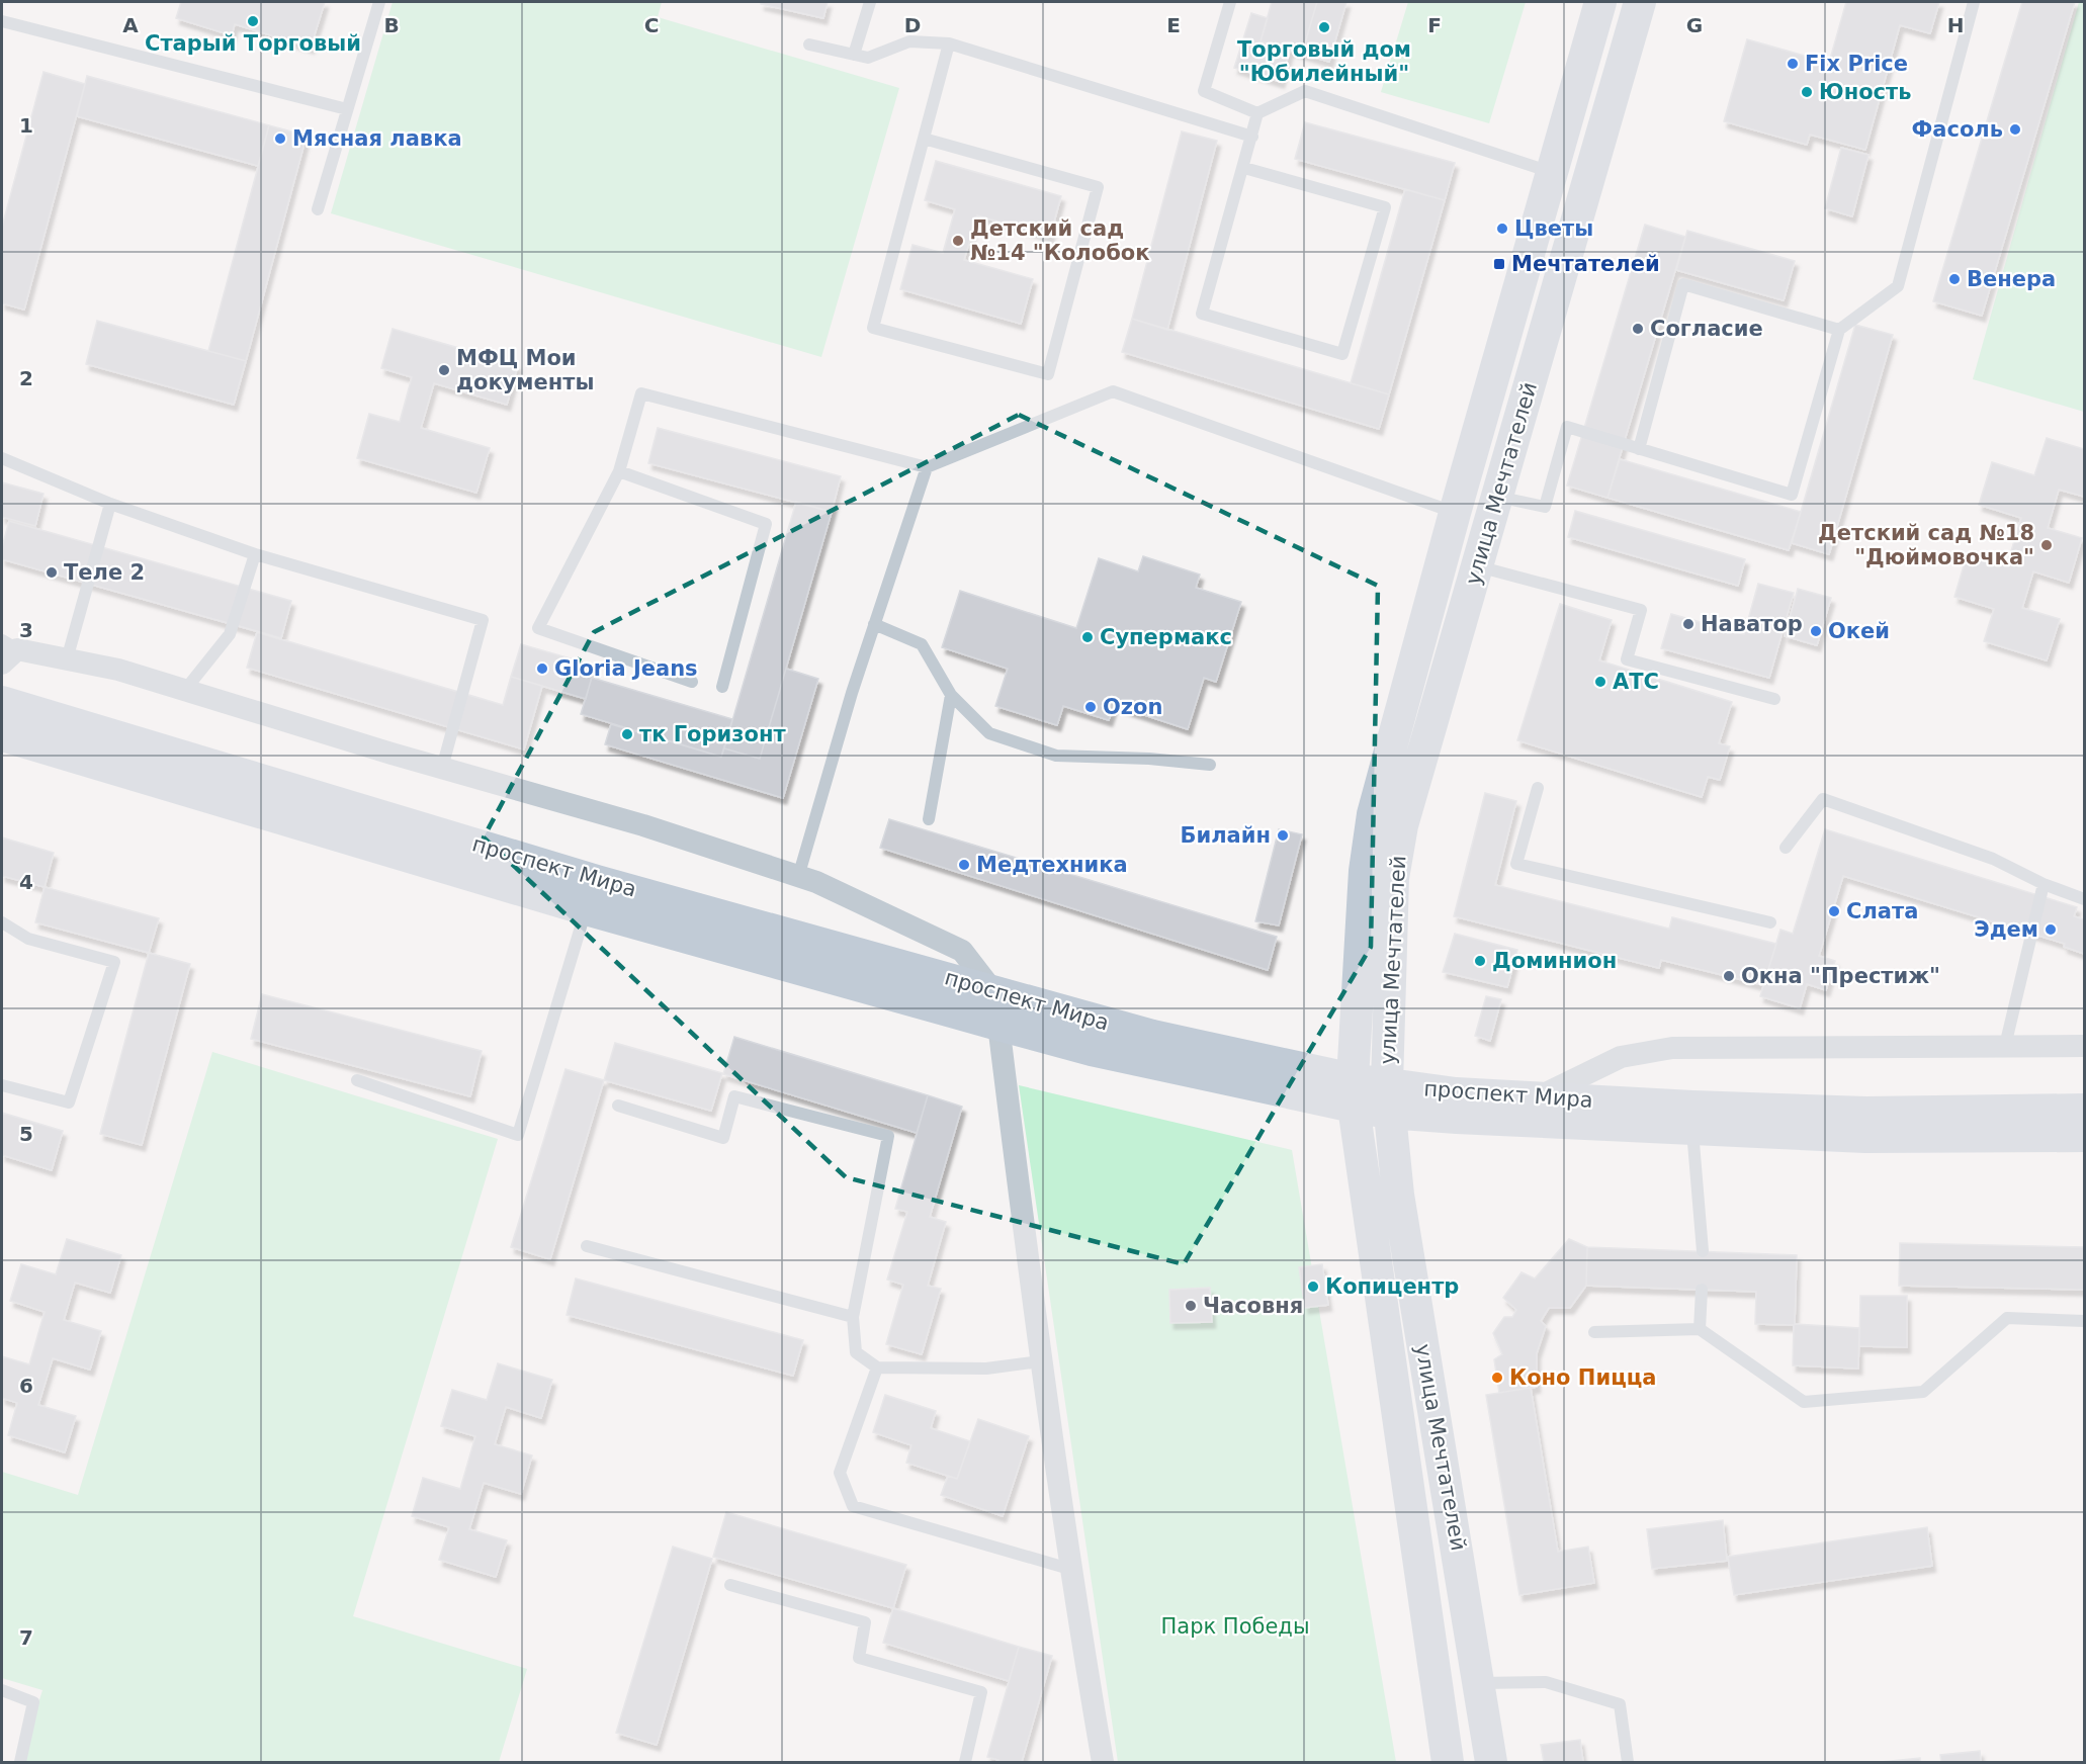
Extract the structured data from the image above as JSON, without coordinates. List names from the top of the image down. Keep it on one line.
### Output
{"streets":{"street":["улица Мечтателей","проспект Мира"]},"crossings":[["улица Мечтателей","проспект Мира"]],"parks":["Парк Победы"],"places":{"other":["Старый Торговый","Торговый дом \"Юбилейный\"","Fix Price","Юность","Фасоль","Мясная лавка","Цветы","Детский сад №14 \"Колобок","Венера","Согласие","МФЦ Мои документы","Детский сад №18 \"Дюймовочка\"","Теле 2","Наватор","Окей","Супермакс","Gloria Jeans","АТС","Ozon","тк Горизонт","Билайн","Медтехника","Слата","Эдем","Доминион","Окна \"Престиж\"","Копицентр","Часовня","Коно Пицца"],"transit":["Мечтателей"]},"grid":{"columns":["A","B","C","D","E","F","G","H"],"rows":["1","2","3","4","5","6","7"]}}
